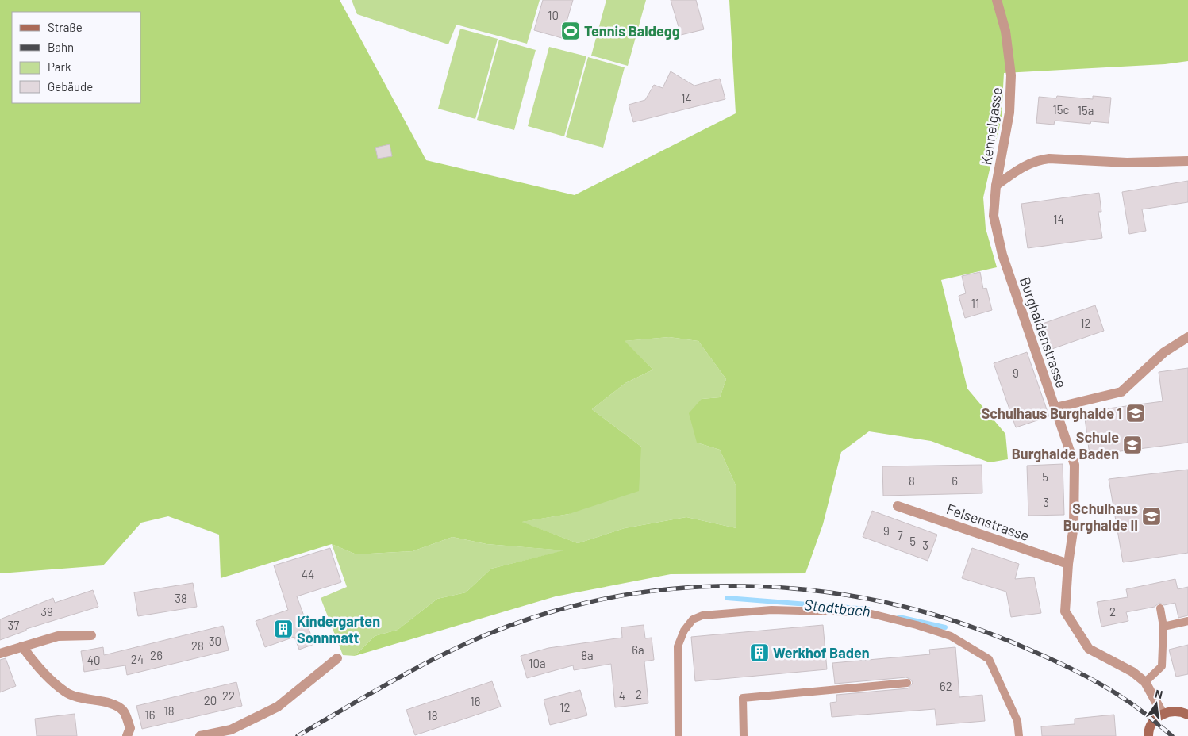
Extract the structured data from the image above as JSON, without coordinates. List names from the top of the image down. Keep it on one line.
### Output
{"streets":{"street":["Kennelgasse","Burghaldenstrasse","Felsenstrasse"]},"crossings":[["Kennelgasse","Burghaldenstrasse"],["Burghaldenstrasse","Felsenstrasse"]],"water":["Stadtbach"],"places":{"sports":["Tennis Baldegg"],"school or university":["Schulhaus Burghalde 1","Schule Burghalde Baden","Schulhaus Burghalde II"],"building":["Kindergarten Sonnmatt","Werkhof Baden"]},"house_numbers":["10","14","15c","15a","14","11","12","9","5","8","6","3","9","7","5","3","44","38","39","2","37","30","28","6a","26","8a","24","40","10a","62","2","22","4","20","16","12","18","16","18"],"legend":["Straße","Bahn","Park","Gebäude"],"north":"top"}
